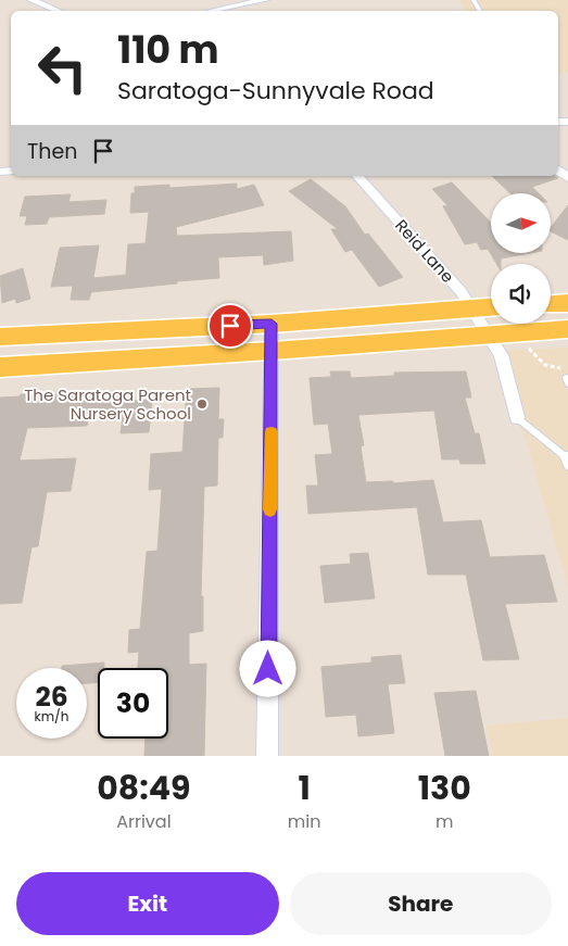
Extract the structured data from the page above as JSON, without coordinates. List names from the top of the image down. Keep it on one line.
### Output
{"streets":{"street":["Reid Lane"]},"places":["The Saratoga Parent Nursery School"],"north":"right","page":{"turn":["110 m","Saratoga-Sunnyvale Road"],"then":"Then","speed":"26 km/h","limit":"30","eta":["08:49","Arrival","1","min","130","m"],"buttons":["Exit","Share"]}}
